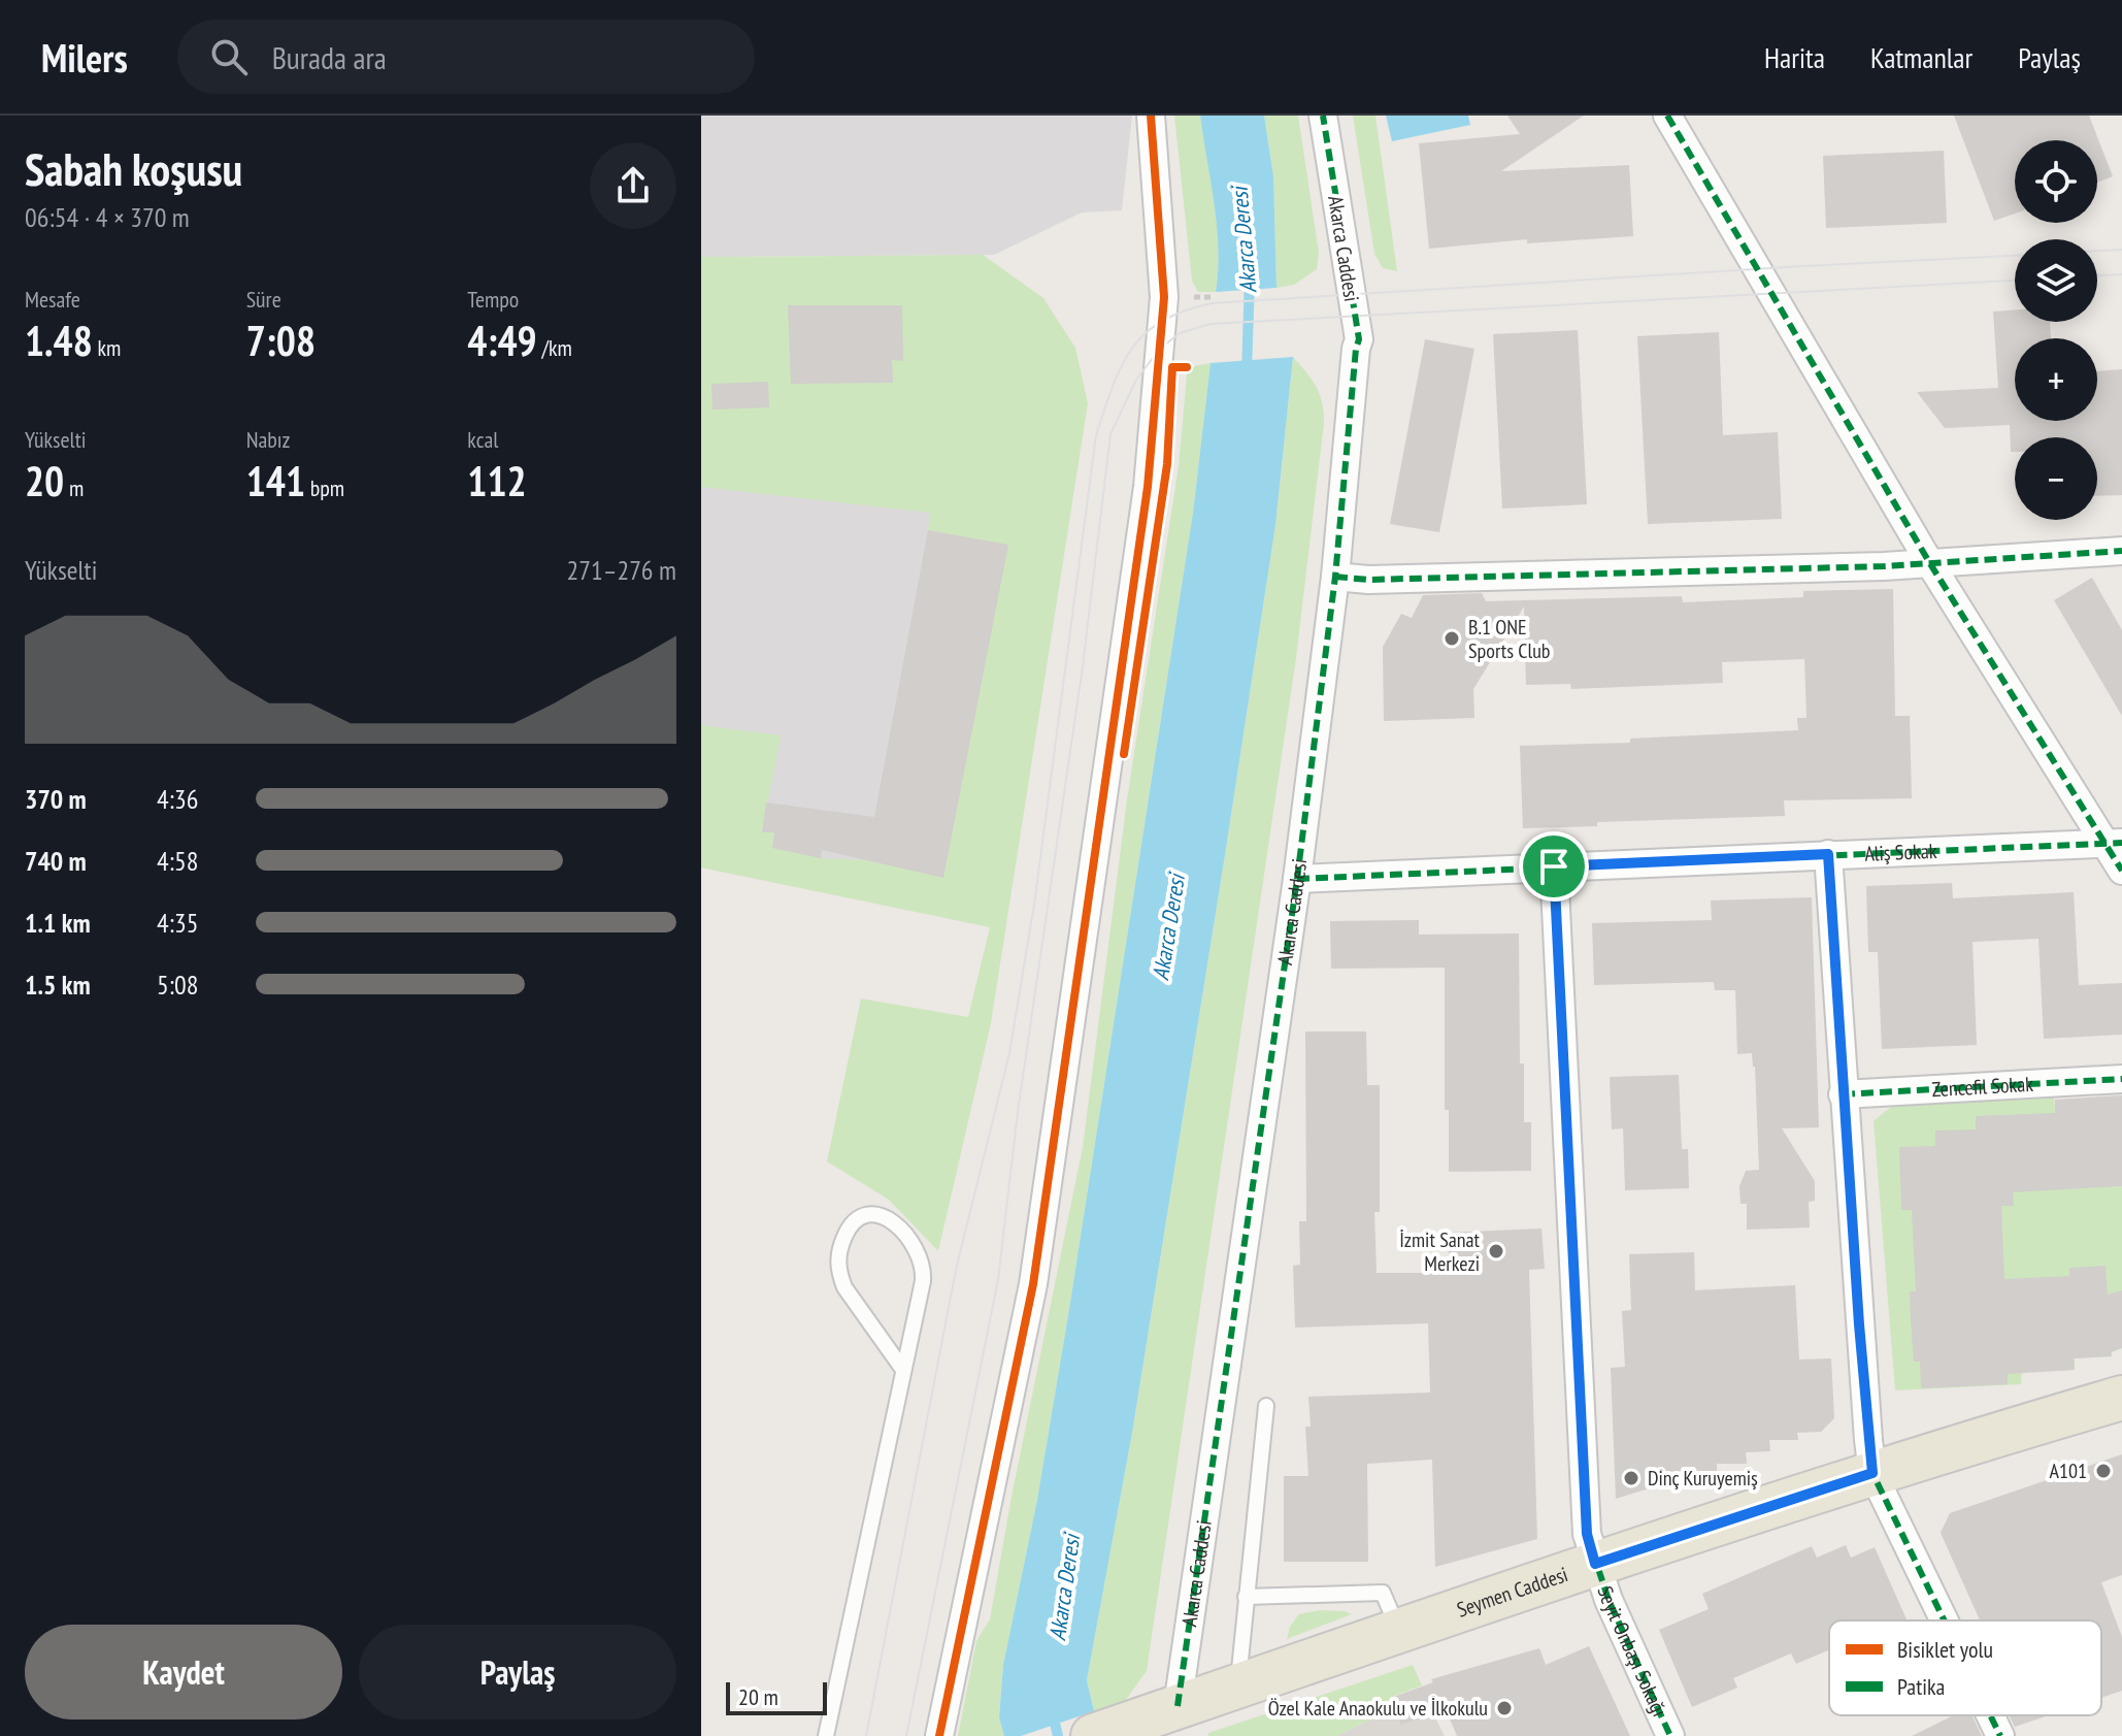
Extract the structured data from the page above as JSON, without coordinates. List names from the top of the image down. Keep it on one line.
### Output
{"streets":{"main road":["Seymen Caddesi"],"street":["Akarca Caddesi","Aliş Sokak","Zencefil Sokak","Seyit Onbaşı Sokağı"]},"crossings":[["Akarca Caddesi","Aliş Sokak"],["Akarca Caddesi","Seymen Caddesi"],["Aliş Sokak","Seyit Onbaşı Sokağı"],["Seymen Caddesi","Seyit Onbaşı Sokağı"]],"water":["Akarca Deresi"],"places":["B.1 ONE Sports Club","İzmit Sanat Merkezi","A101","Dinç Kuruyemiş","Özel Kale Anaokulu ve İlkokulu"],"legend":["Bisiklet yolu","Patika"],"scale_bar":"20 m","page":{"header":"Milers","search":"Burada ara","nav":["Harita","Katmanlar","Paylaş"],"heading":["Sabah koşusu","06:54 · 4 × 370 m"],"map_buttons":["+","−"],"stats":[["Mesafe","1.48 km"],["Süre","7:08"],["Tempo","4:49 /km"],["Yükselti","20 m"],["Nabız","141 bpm"],["kcal","112"]],"chart":["Yükselti","271–276 m"],"list":[{"name":"370 m","note":"4:36"},{"name":"740 m","note":"4:58"},{"name":"1.1 km","note":"4:35"},{"name":"1.5 km","note":"5:08"}],"buttons":["Kaydet","Paylaş"],"scale":"20 m"}}
